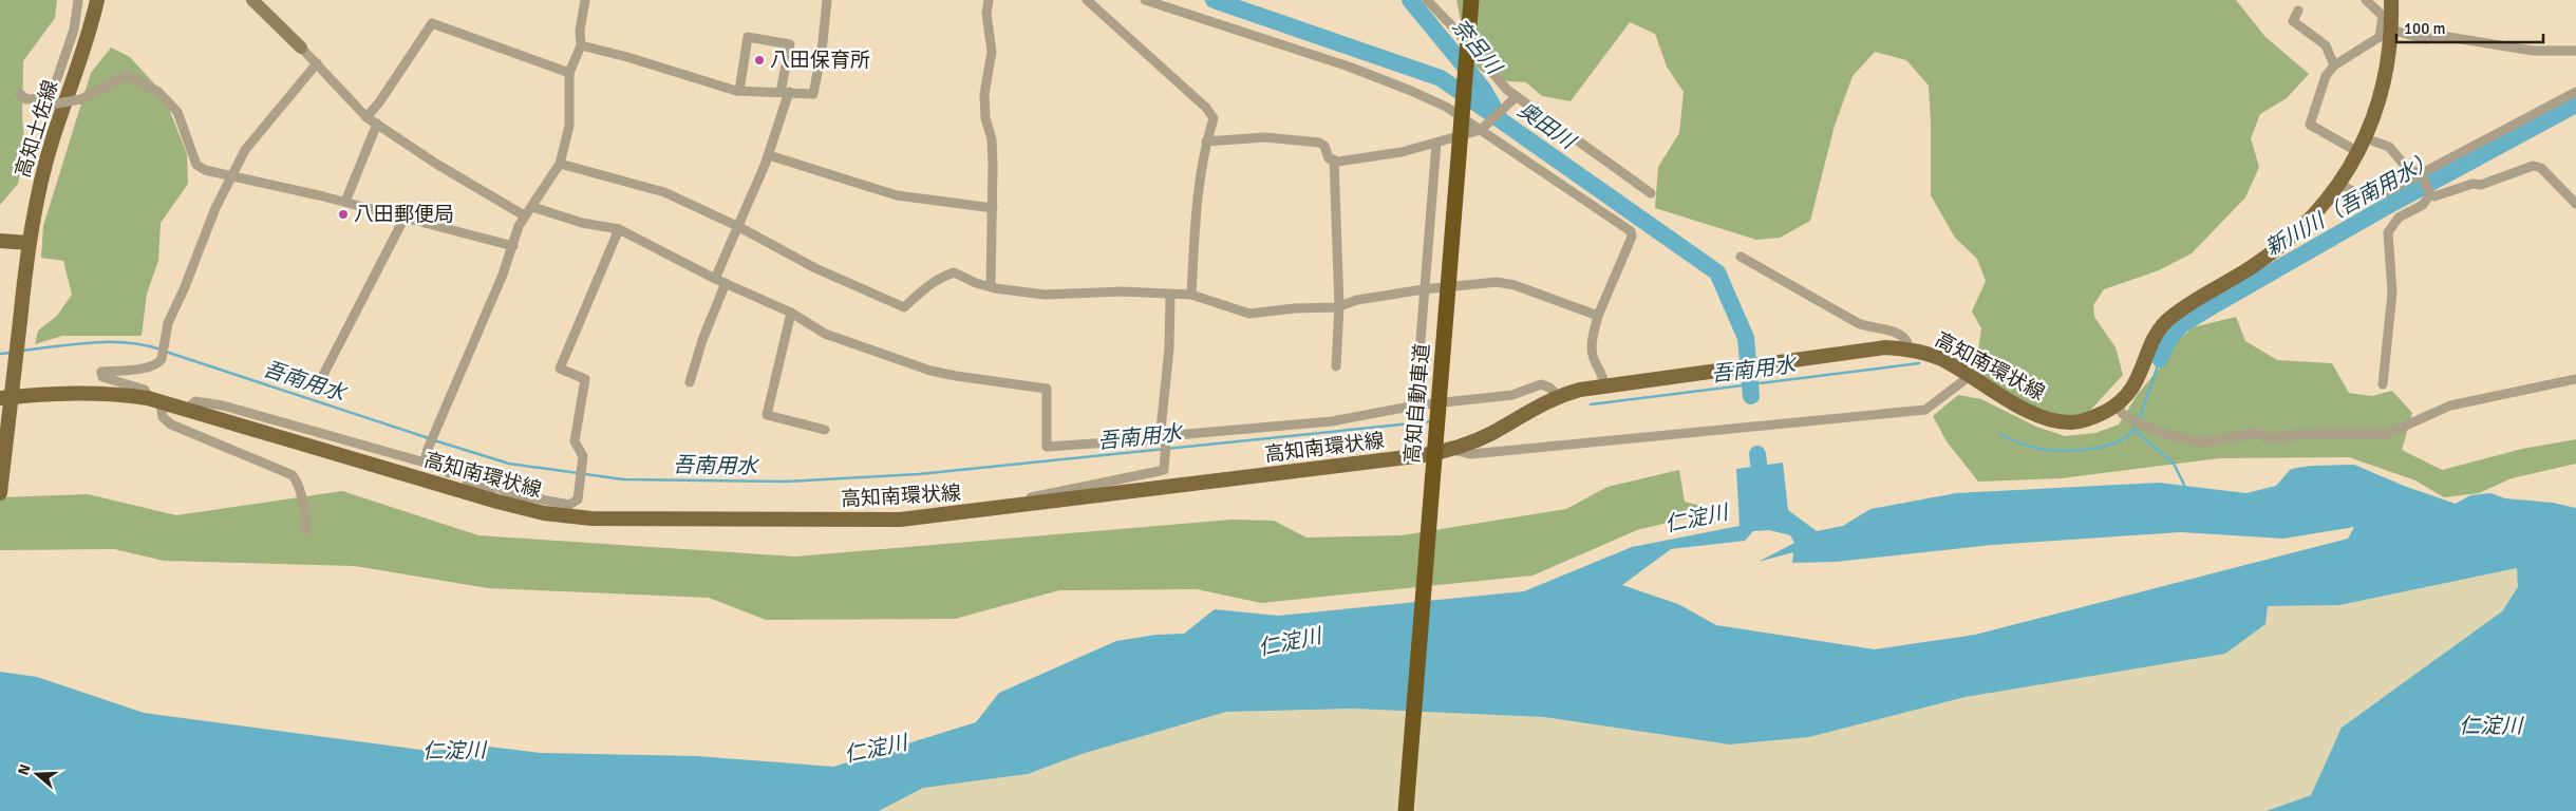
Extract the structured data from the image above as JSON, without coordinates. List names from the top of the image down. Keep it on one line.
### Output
{"streets":{"highway":["高知自動車道"],"main road":["高知土佐線","高知南環状線"]},"water":["奈呂川","奥田川","新川川（吾南用水）","吾南用水","仁淀川"],"places":["八田保育所","八田郵便局"],"scale_bar":"100 m","north":"left"}
